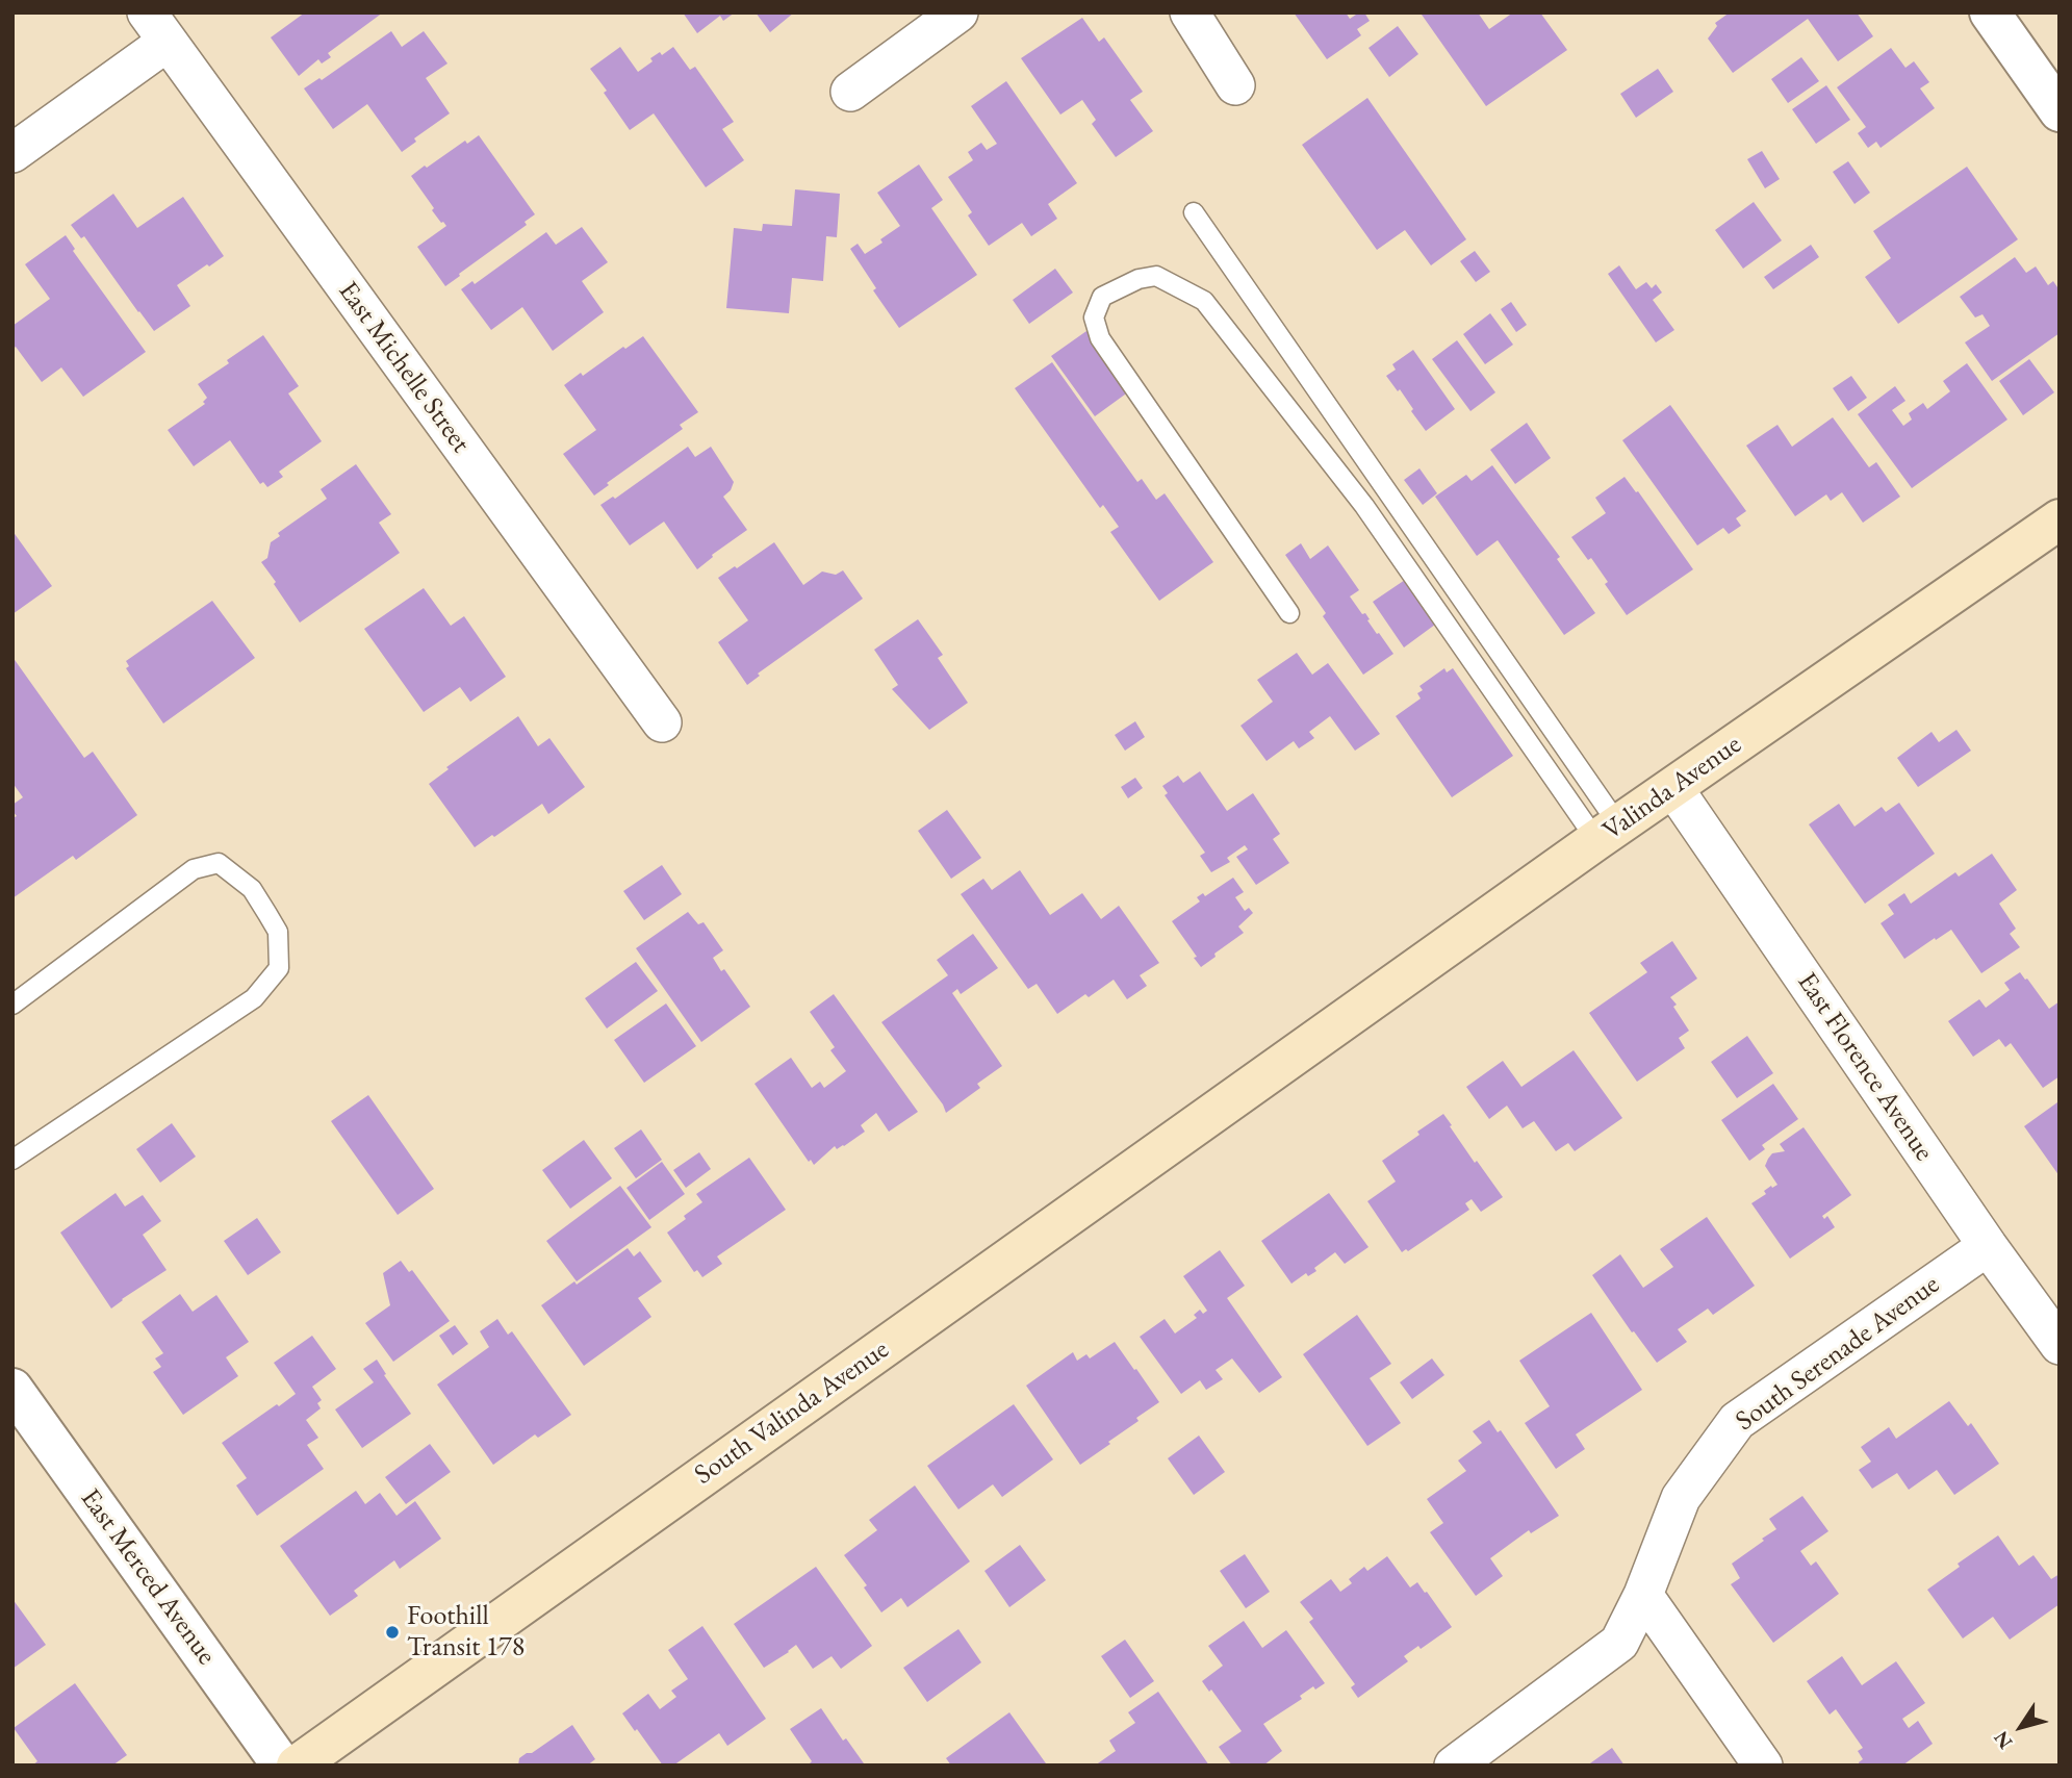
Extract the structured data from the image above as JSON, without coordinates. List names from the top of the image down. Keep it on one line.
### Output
{"streets":{"main road":["Valinda Avenue","South Valinda Avenue"],"street":["East Michelle Street","East Florence Avenue","South Serenade Avenue","East Merced Avenue"]},"crossings":[["Valinda Avenue","East Florence Avenue"],["Valinda Avenue","South Valinda Avenue"],["East Florence Avenue","South Serenade Avenue"]],"places":["Foothill Transit 178"],"north":"bottom left"}
